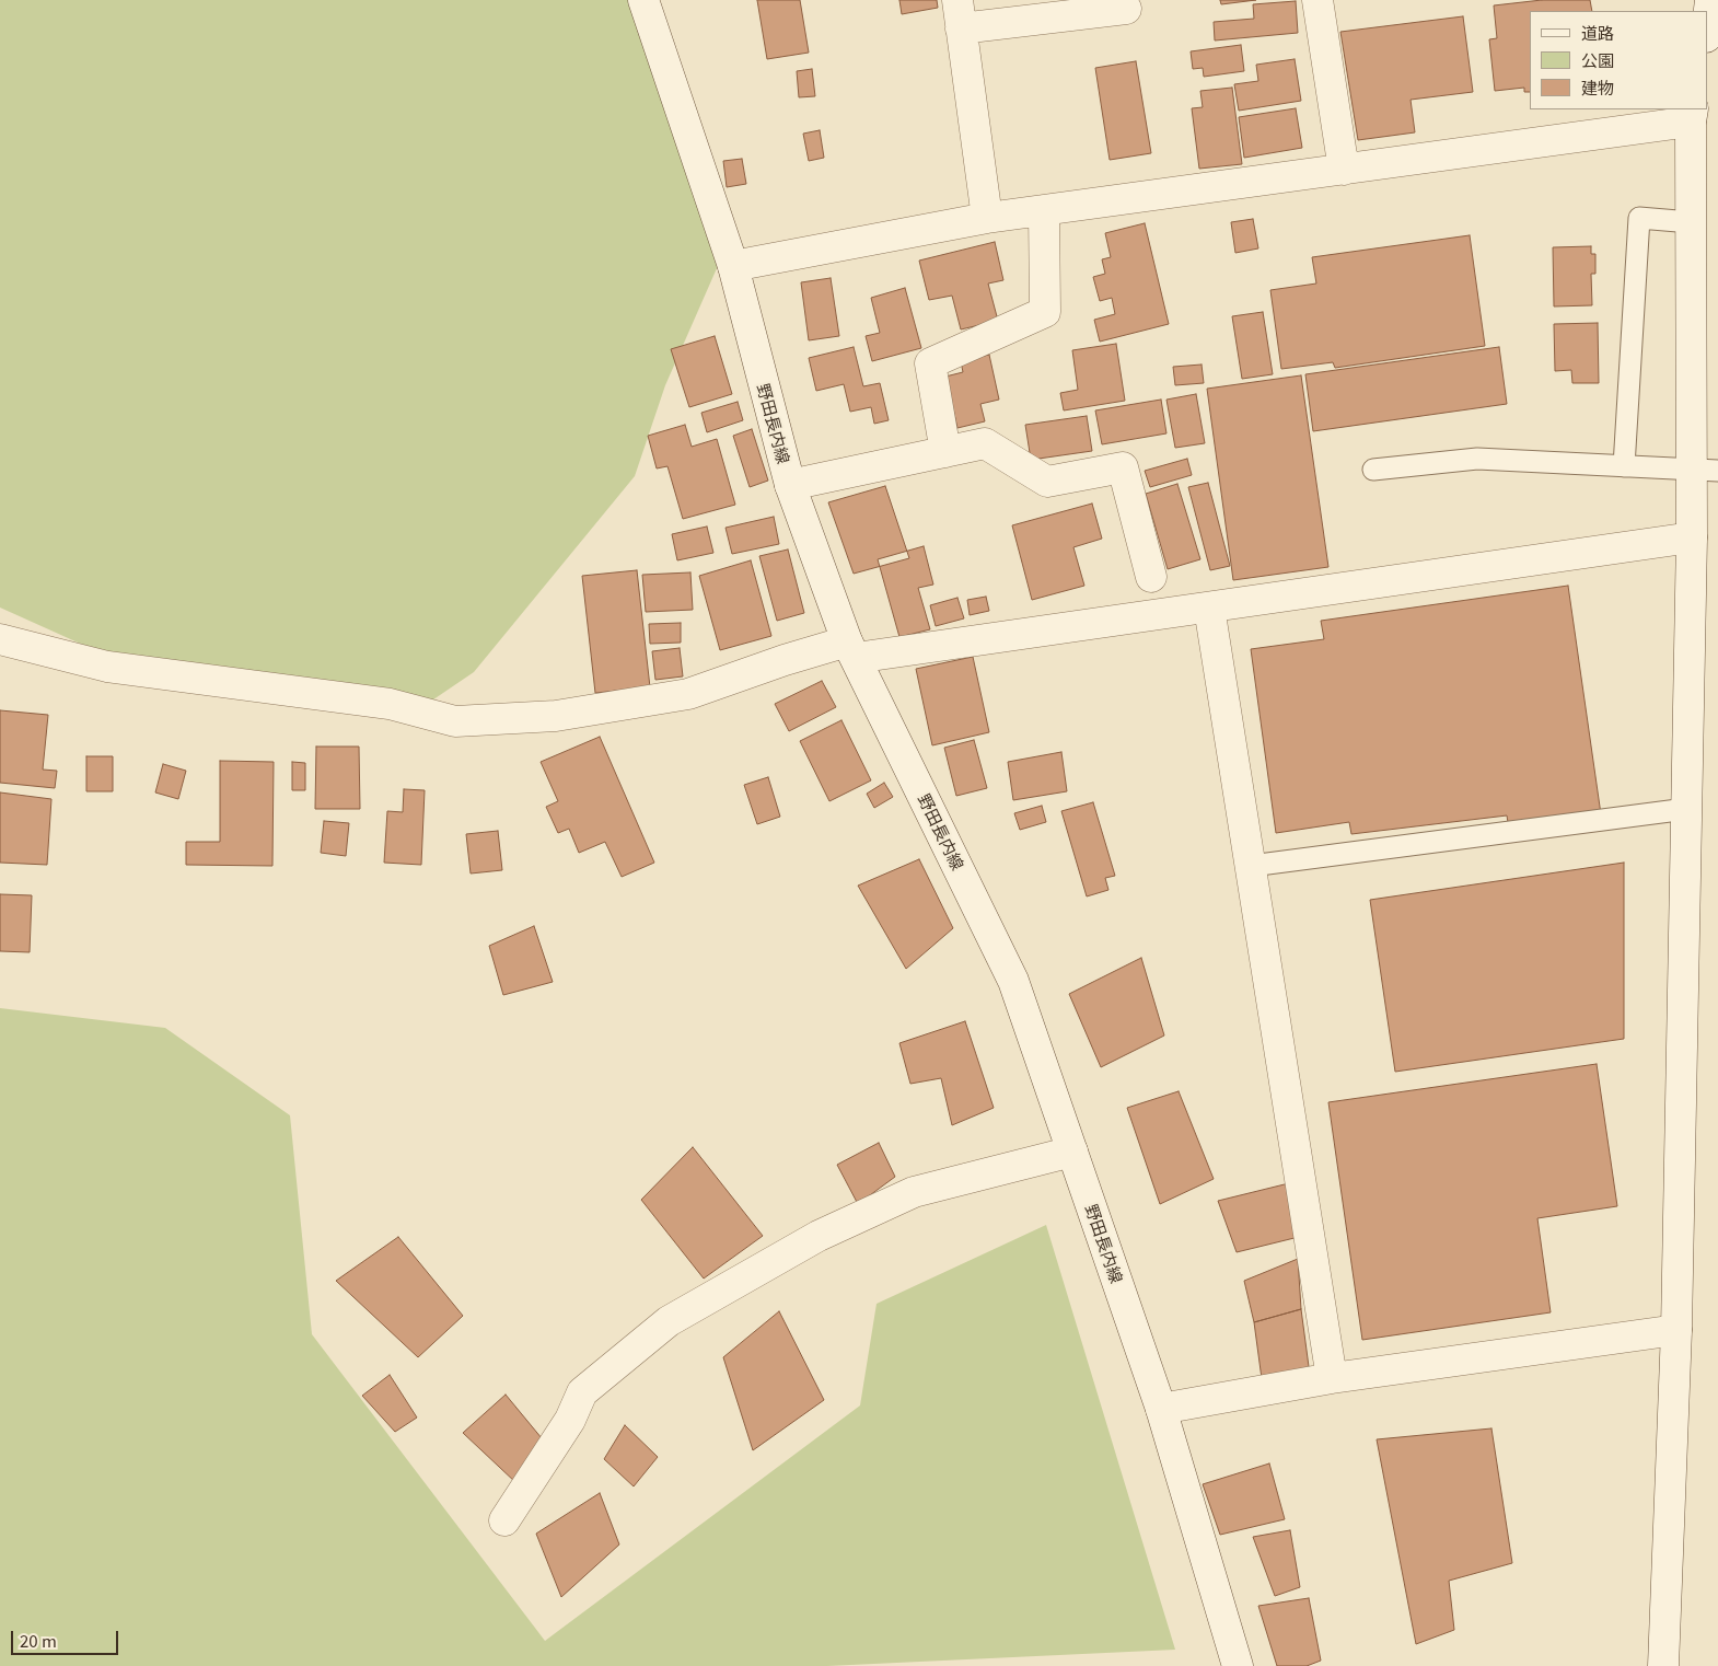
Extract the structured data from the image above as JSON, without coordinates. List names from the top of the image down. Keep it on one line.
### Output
{"streets":{"street":["野田長内線"]},"legend":["道路","公園","建物"],"scale_bar":"20 m"}
